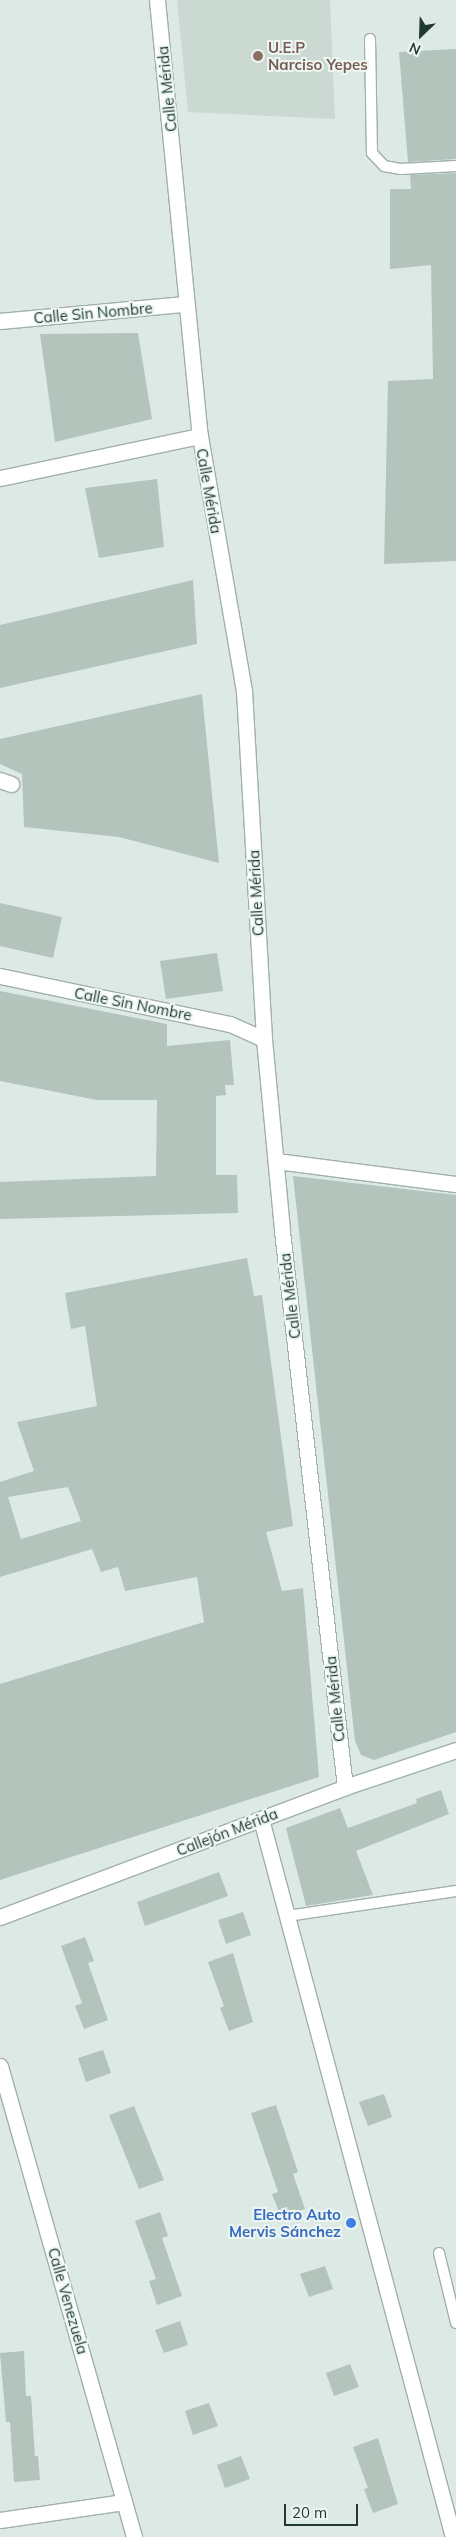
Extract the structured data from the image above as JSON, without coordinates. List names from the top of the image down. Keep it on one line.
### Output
{"streets":{"street":["Calle Mérida","Calle Sin Nombre","Callejón Mérida","Calle Venezuela"]},"crossings":[["Calle Mérida","Calle Sin Nombre"],["Calle Mérida","Callejón Mérida"]],"places":["U.E.P Narciso Yepes","Electro Auto Mervis Sánchez"],"scale_bar":"20 m","north":"bottom left"}
